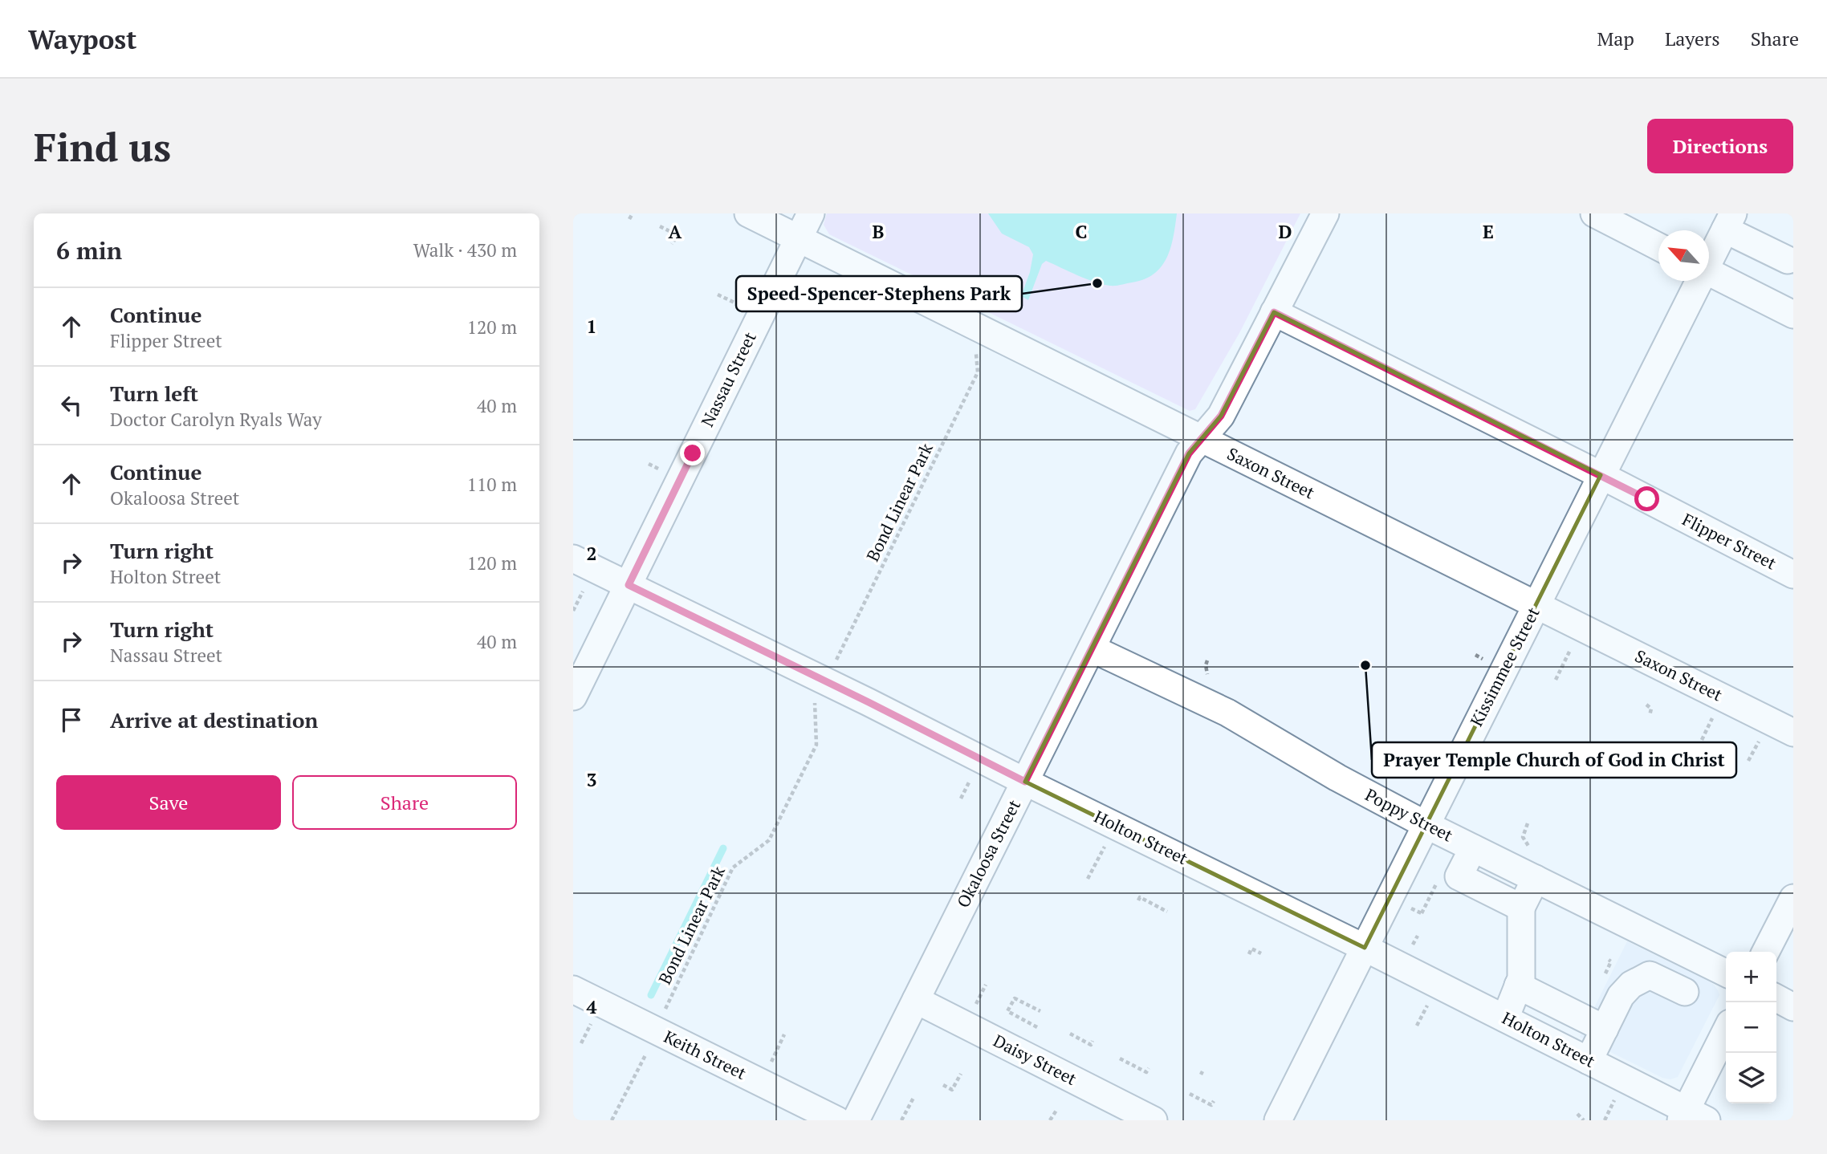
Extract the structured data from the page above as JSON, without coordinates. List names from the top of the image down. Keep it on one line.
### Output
{"streets":{"street":["Nassau Street","Saxon Street","Flipper Street","Kissimmee Street","Poppy Street","Holton Street","Okaloosa Street","Keith Street","Daisy Street"],"path":["Bond Linear Park"]},"crossings":[["Nassau Street","Saxon Street"],["Nassau Street","Holton Street"],["Saxon Street","Kissimmee Street"],["Saxon Street","Okaloosa Street"],["Flipper Street","Kissimmee Street"],["Flipper Street","Okaloosa Street"],["Kissimmee Street","Poppy Street"],["Kissimmee Street","Holton Street"],["Poppy Street","Okaloosa Street"],["Holton Street","Okaloosa Street"],["Okaloosa Street","Daisy Street"]],"places":["Speed-Spencer-Stephens Park","Prayer Temple Church of God in Christ"],"north":"top left","page":{"header":"Waypost","nav":["Map","Layers","Share"],"buttons":["Directions",["Save","Share"]],"title":"Find us","heading":["6 min","Walk · 430 m"],"list":[["Continue","Flipper Street","120 m"],["Turn left","Doctor Carolyn Ryals Way","40 m"],["Continue","Okaloosa Street","110 m"],["Turn right","Holton Street","120 m"],["Turn right","Nassau Street","40 m"],"Arrive at destination"],"map_buttons":["+","−"]},"grid":{"columns":["A","B","C","D","E"],"rows":["1","2","3","4"]}}
